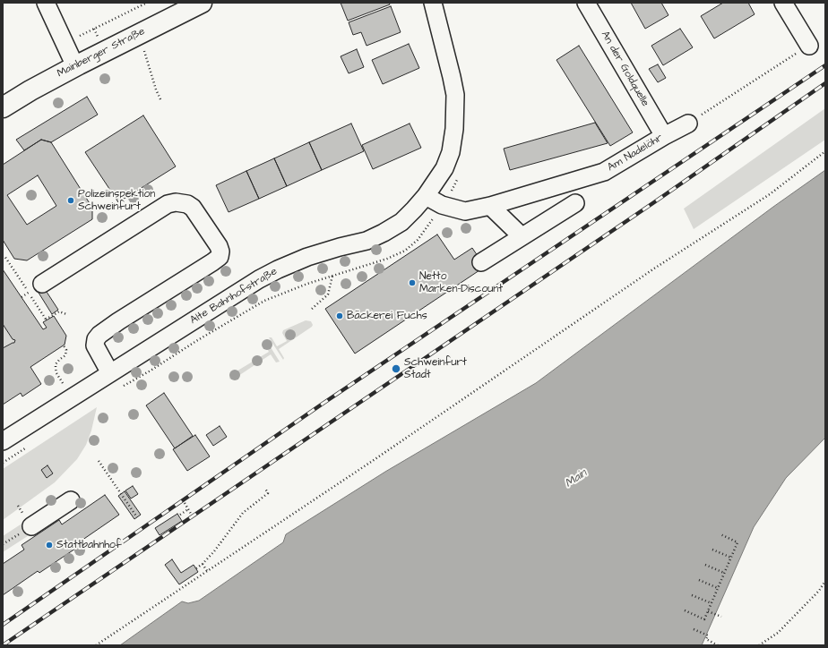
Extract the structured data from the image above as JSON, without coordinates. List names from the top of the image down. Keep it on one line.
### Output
{"streets":{"main road":["Mainberger Straße"],"street":["An der Goldquelle","Am Nadelöhr","Alte Bahnhofstraße"]},"crossings":[["An der Goldquelle","Am Nadelöhr"],["Am Nadelöhr","Alte Bahnhofstraße"]],"water":["Main"],"places":["Polizeiinspektion Schweinfurt","Netto Marken-Discount","Bäckerei Fuchs","Schweinfurt Stadt","Stattbahnhof"]}
